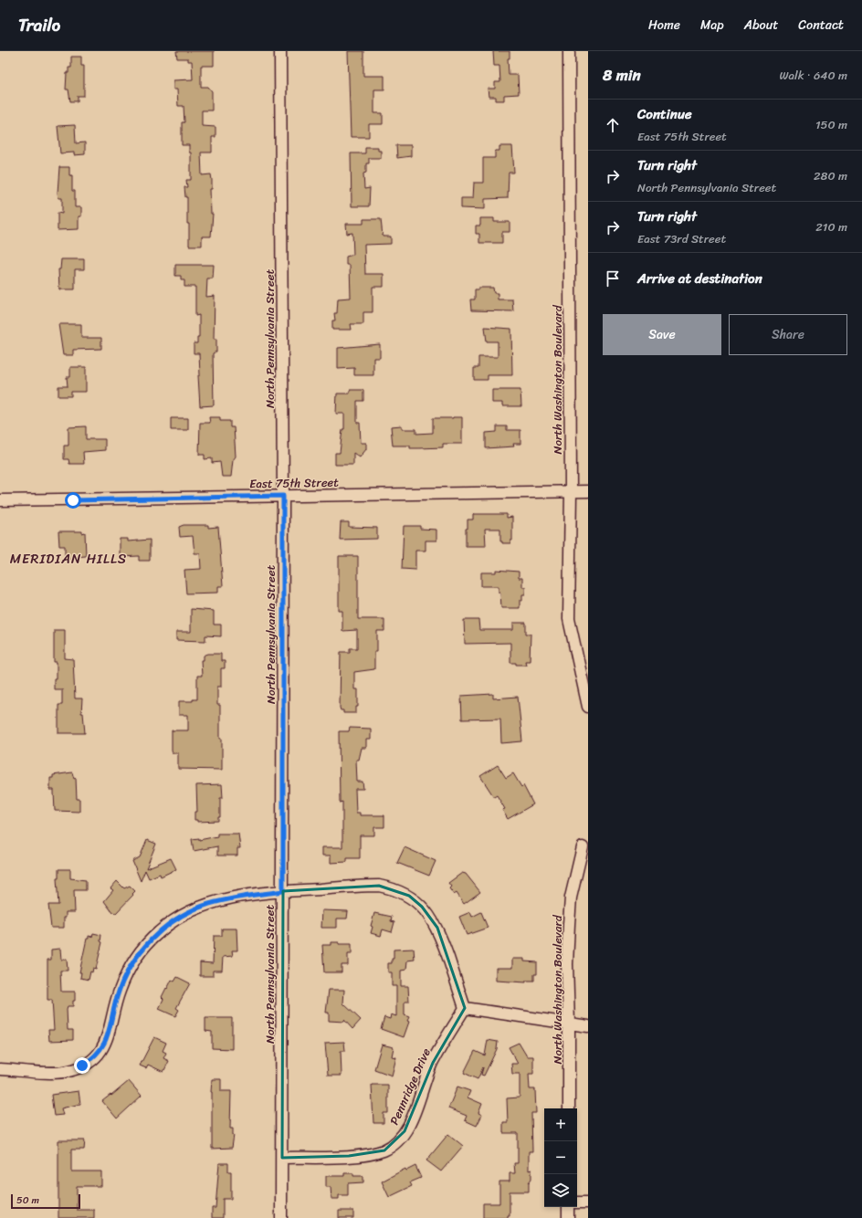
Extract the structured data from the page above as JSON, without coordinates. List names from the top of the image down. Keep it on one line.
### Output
{"streets":{"street":["North Pennsylvania Street","North Washington Boulevard","East 75th Street","Pennridge Drive"]},"crossings":[["North Pennsylvania Street","East 75th Street"],["North Pennsylvania Street","Pennridge Drive"],["North Washington Boulevard","East 75th Street"]],"districts":["MERIDIAN HILLS"],"scale_bar":"50 m","page":{"header":"Trailo","nav":["Home","Map","About","Contact"],"heading":["8 min","Walk · 640 m"],"list":[["Continue","East 75th Street","150 m"],["Turn right","North Pennsylvania Street","280 m"],["Turn right","East 73rd Street","210 m"],"Arrive at destination"],"buttons":["Save","Share"],"map_buttons":["+","−"],"scale":"50 m"}}
